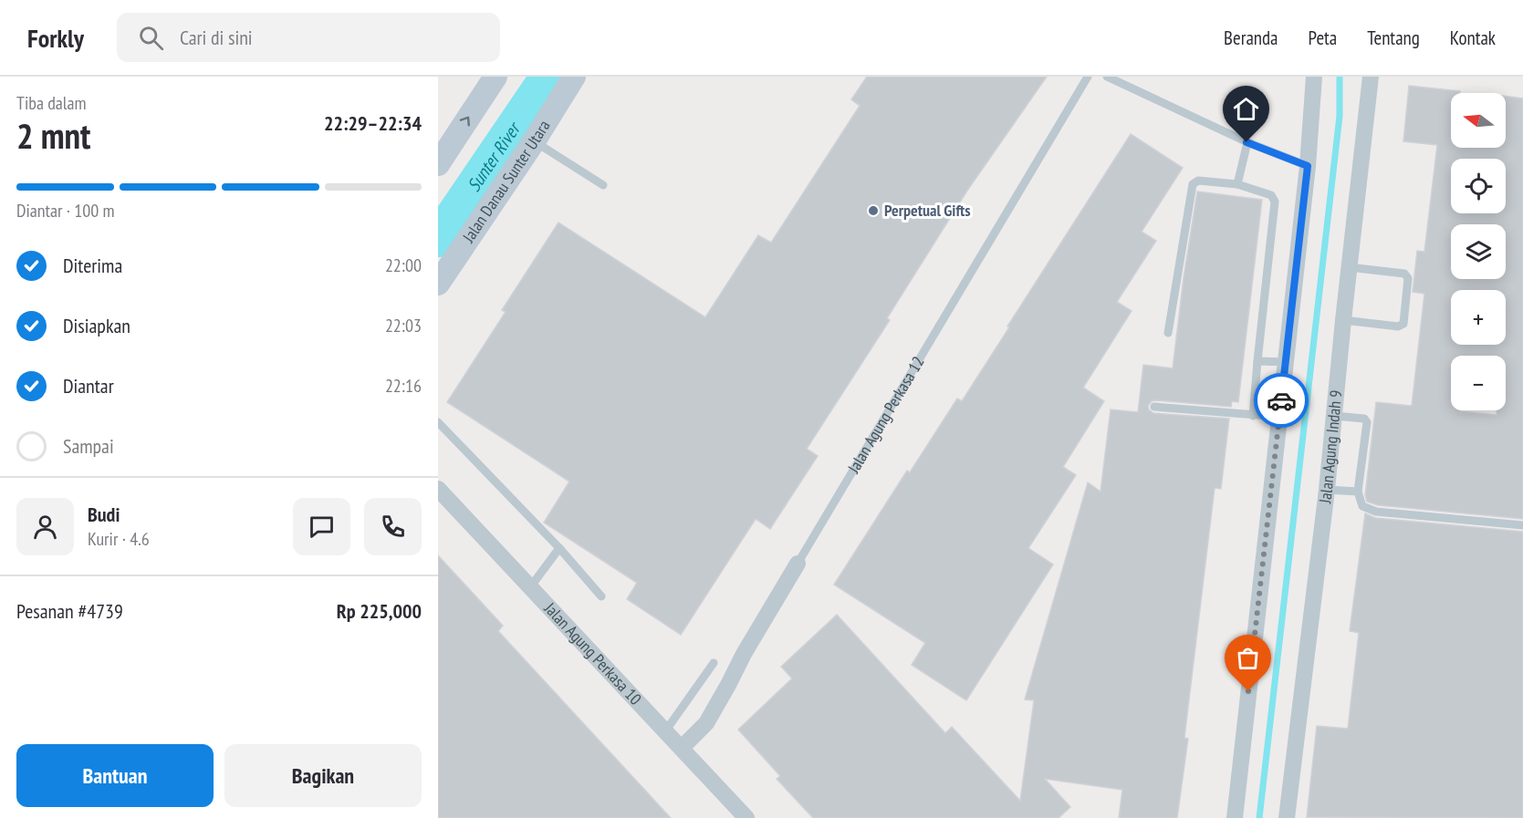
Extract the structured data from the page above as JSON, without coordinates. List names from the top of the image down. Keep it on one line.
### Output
{"streets":{"main road":["Jalan Danau Sunter Utara"],"street":["Jalan Agung Perkasa 12","Jalan Agung Indah 9","Jalan Agung Perkasa 10"]},"crossings":[["Jalan Agung Perkasa 12","Jalan Agung Perkasa 10"]],"water":["Sunter River"],"places":["Perpetual Gifts"],"north":"left","page":{"header":"Forkly","search":"Cari di sini","nav":["Beranda","Peta","Tentang","Kontak"],"heading":["2 mnt","Tiba dalam","22:29–22:34"],"panel":["Budi","Kurir · 4.6","Pesanan #4739","Rp 225,000"],"map_buttons":["+","−"],"bar":"Diantar · 100 m","list":[["Diterima","22:00"],["Disiapkan","22:03"],["Diantar","22:16"],"Sampai"],"buttons":["Bantuan","Bagikan"]}}
